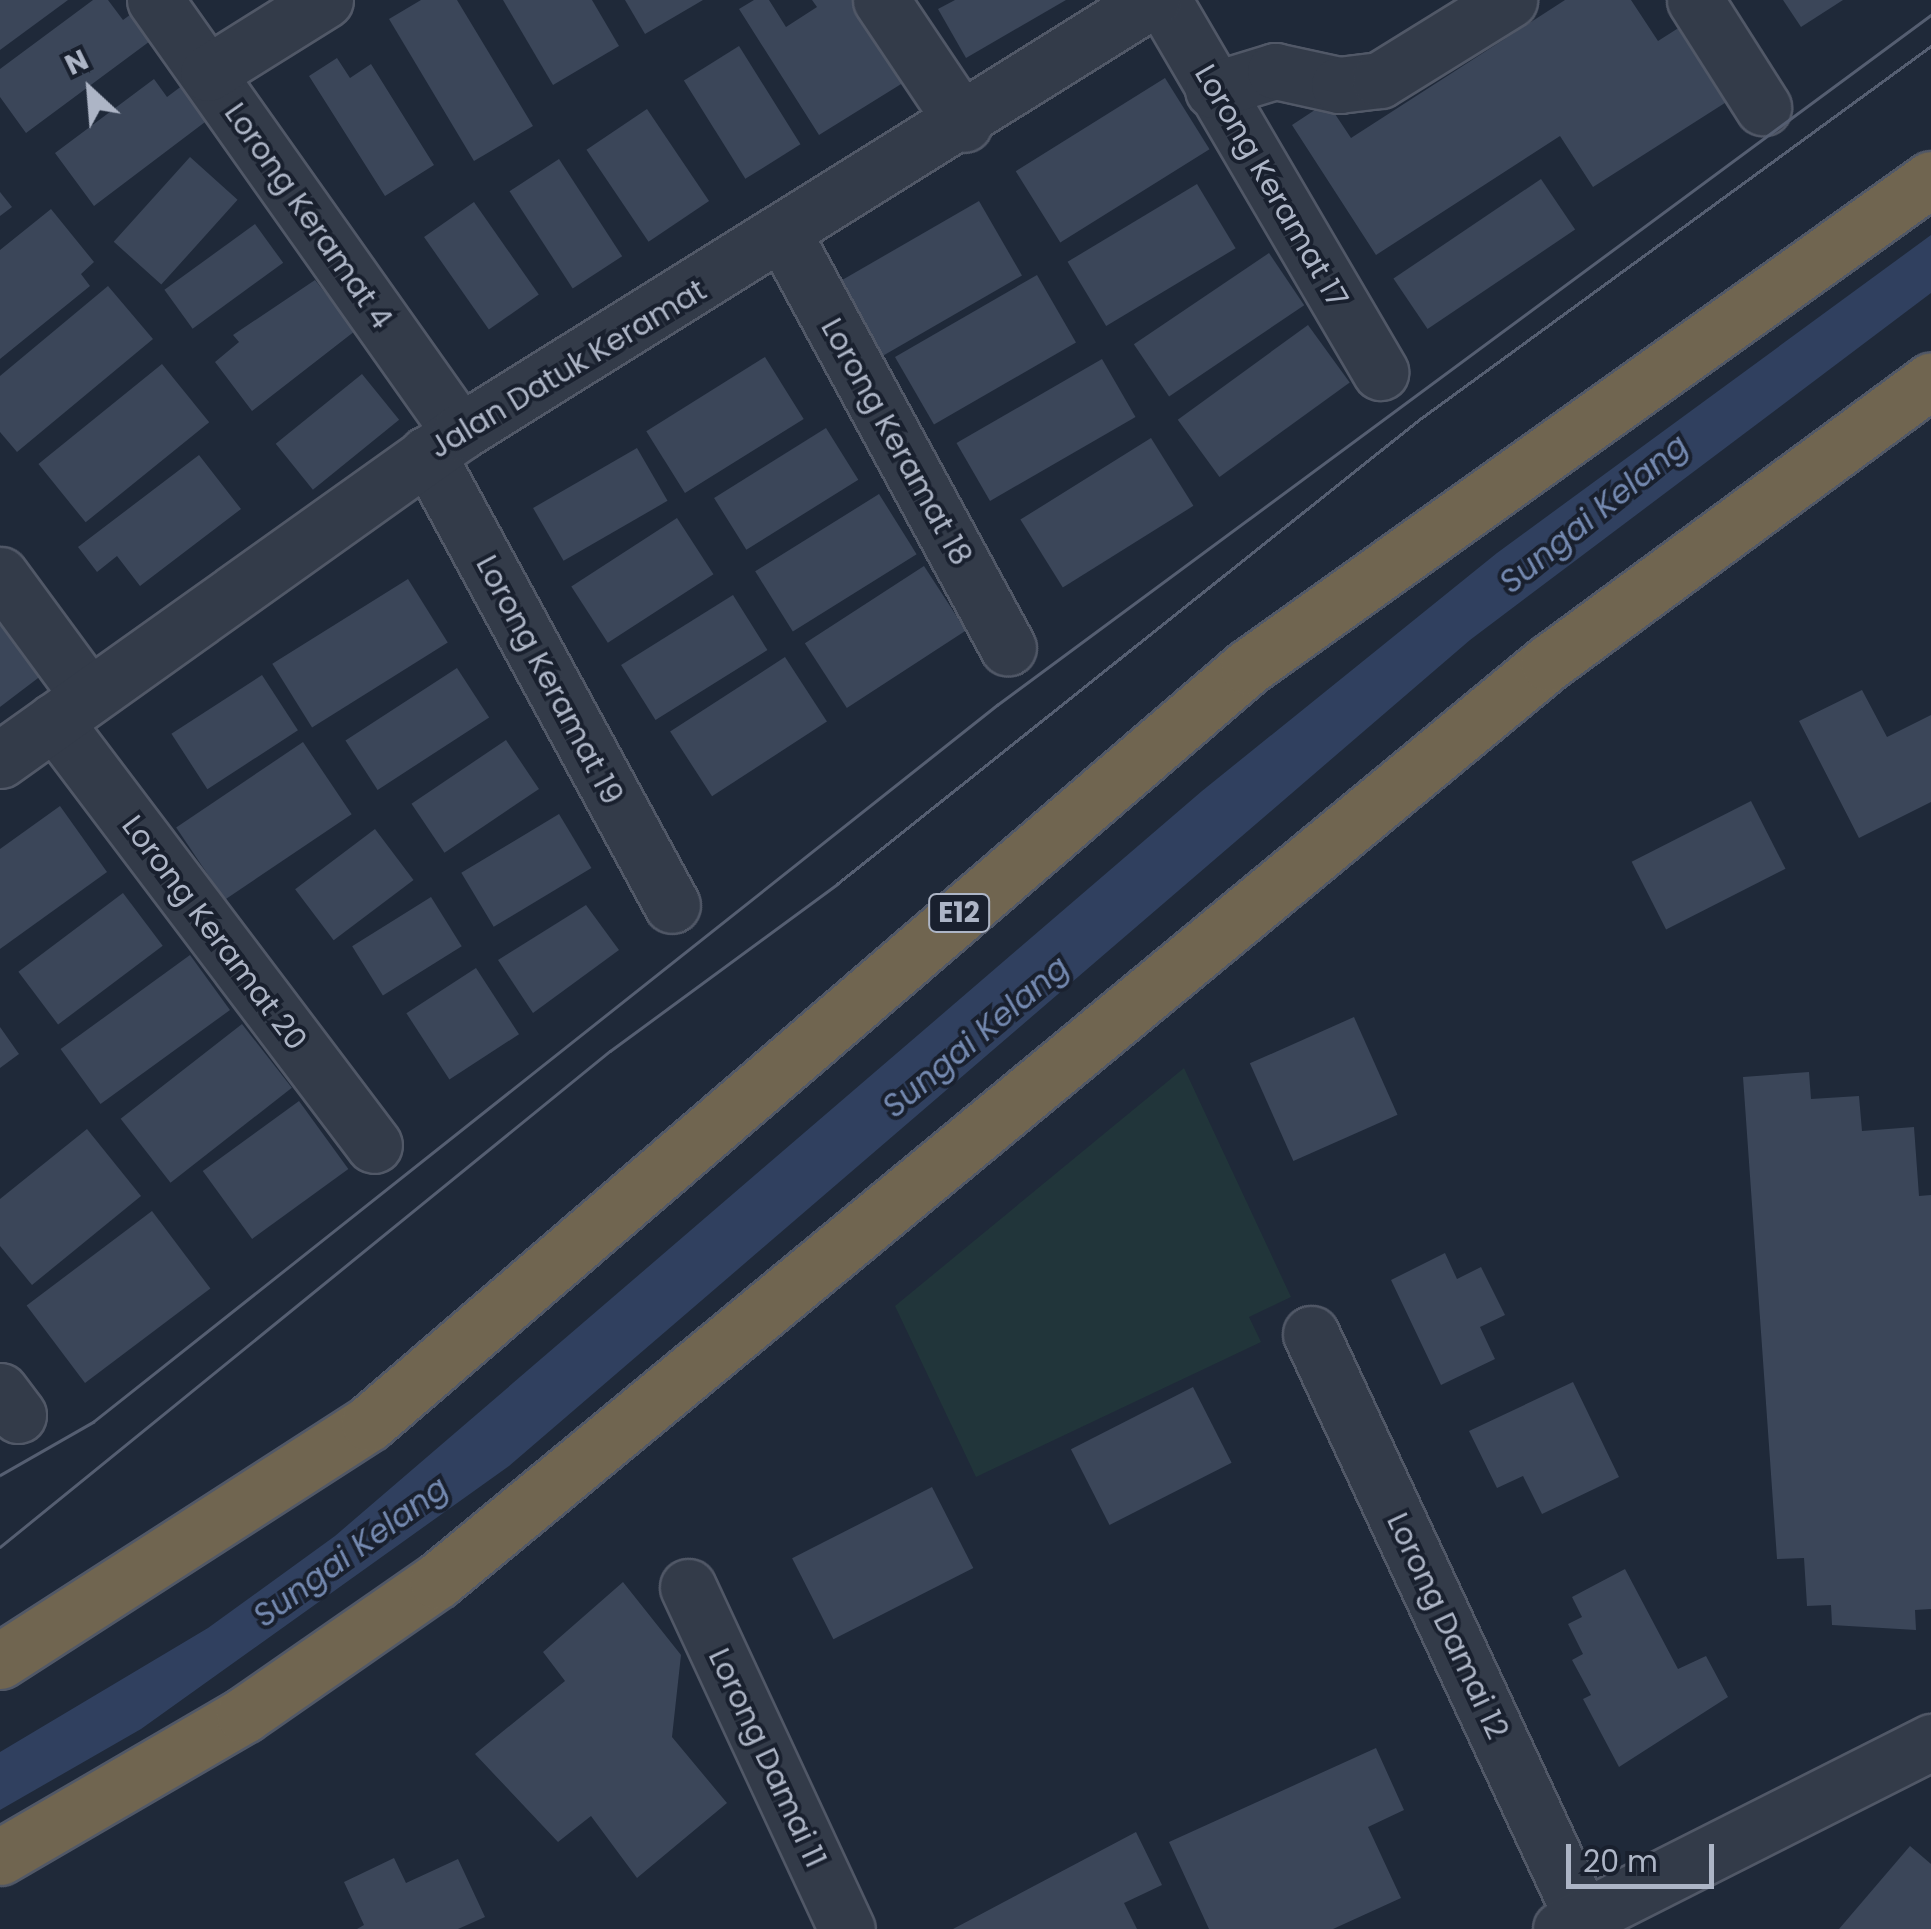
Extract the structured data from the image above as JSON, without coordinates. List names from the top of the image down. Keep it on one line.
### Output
{"streets":{"highway":["E12"],"street":["Lorong Keramat 17","Lorong Keramat 4","Jalan Datuk Keramat","Lorong Keramat 18","Lorong Keramat 19","Lorong Keramat 20","Lorong Damai 12","Lorong Damai 11"]},"crossings":[["Lorong Keramat 4","Jalan Datuk Keramat"],["Lorong Keramat 4","Lorong Keramat 19"],["Jalan Datuk Keramat","Lorong Keramat 18"],["Jalan Datuk Keramat","Lorong Keramat 19"],["Jalan Datuk Keramat","Lorong Keramat 20"]],"water":["Sungai Kelang"],"scale_bar":"20 m","north":"top left"}
